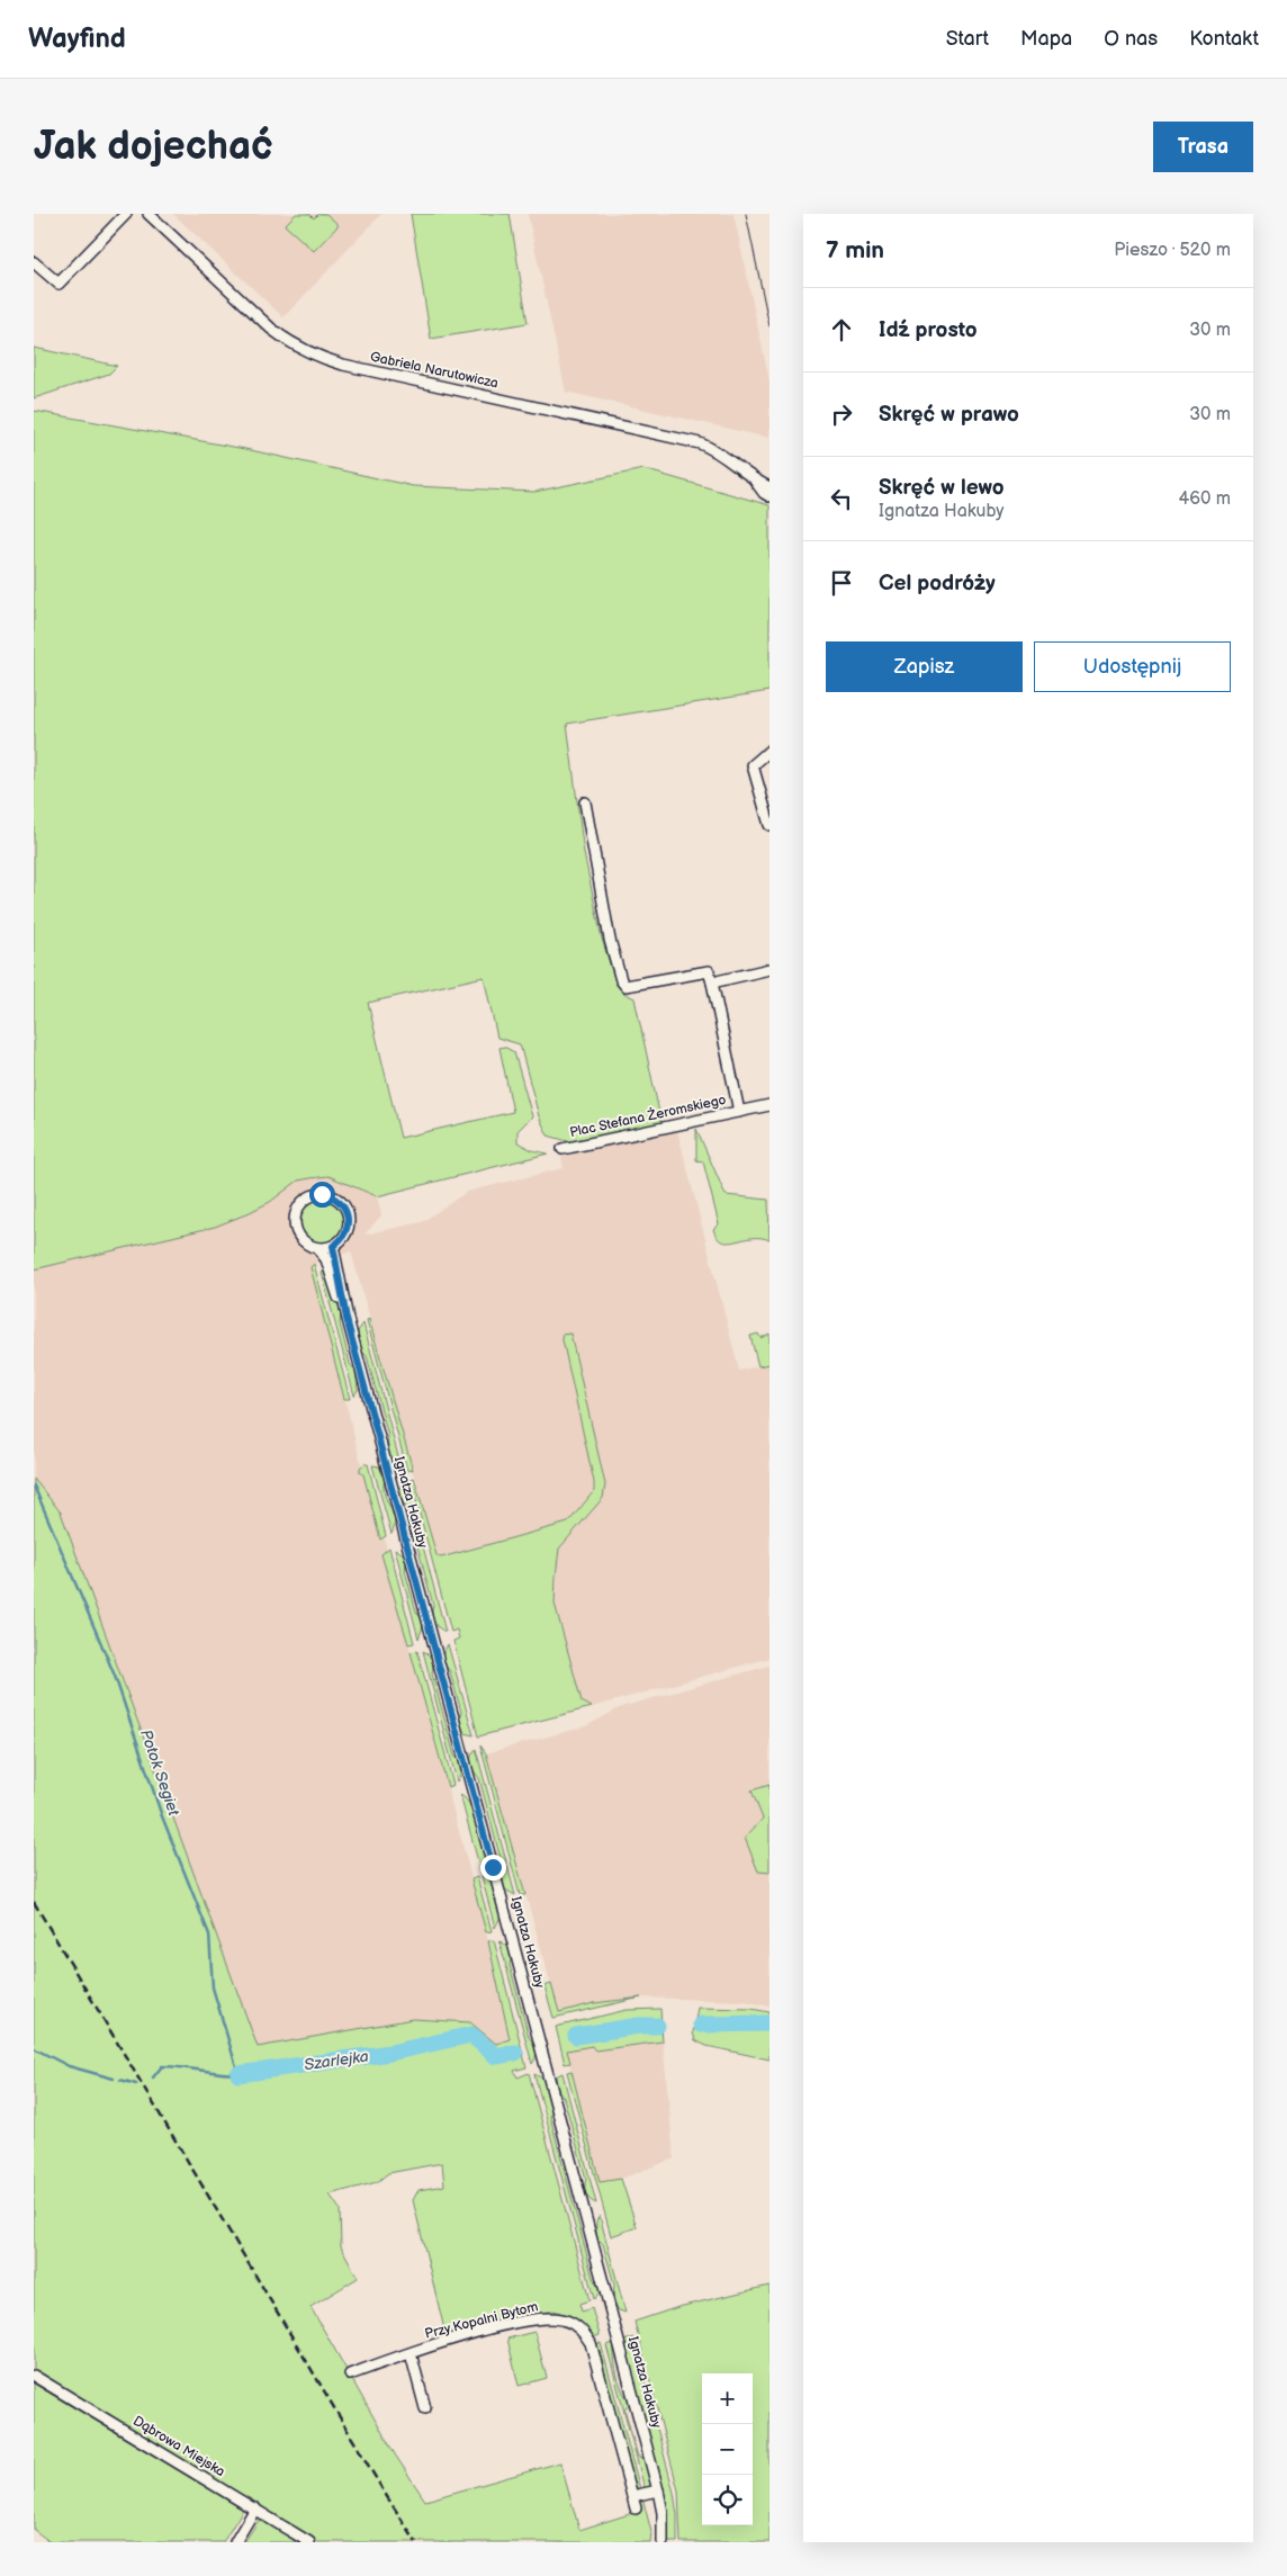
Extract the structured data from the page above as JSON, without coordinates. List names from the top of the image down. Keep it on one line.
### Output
{"streets":{"street":["Gabriela Narutowicza","Plac Stefana Żeromskiego","Ignatza Hakuby","Przy Kopalni Bytom","Dąbrowa Miejska"]},"water":["Potok Segiet","Szarlejka"],"page":{"header":"Wayfind","nav":["Start","Mapa","O nas","Kontakt"],"buttons":["Trasa",["Zapisz","Udostępnij"]],"title":"Jak dojechać","heading":["7 min","Pieszo · 520 m"],"list":[["Idź prosto","30 m"],["Skręć w prawo","30 m"],["Skręć w lewo","Ignatza Hakuby","460 m"],"Cel podróży"],"map_buttons":["+","−"]}}
